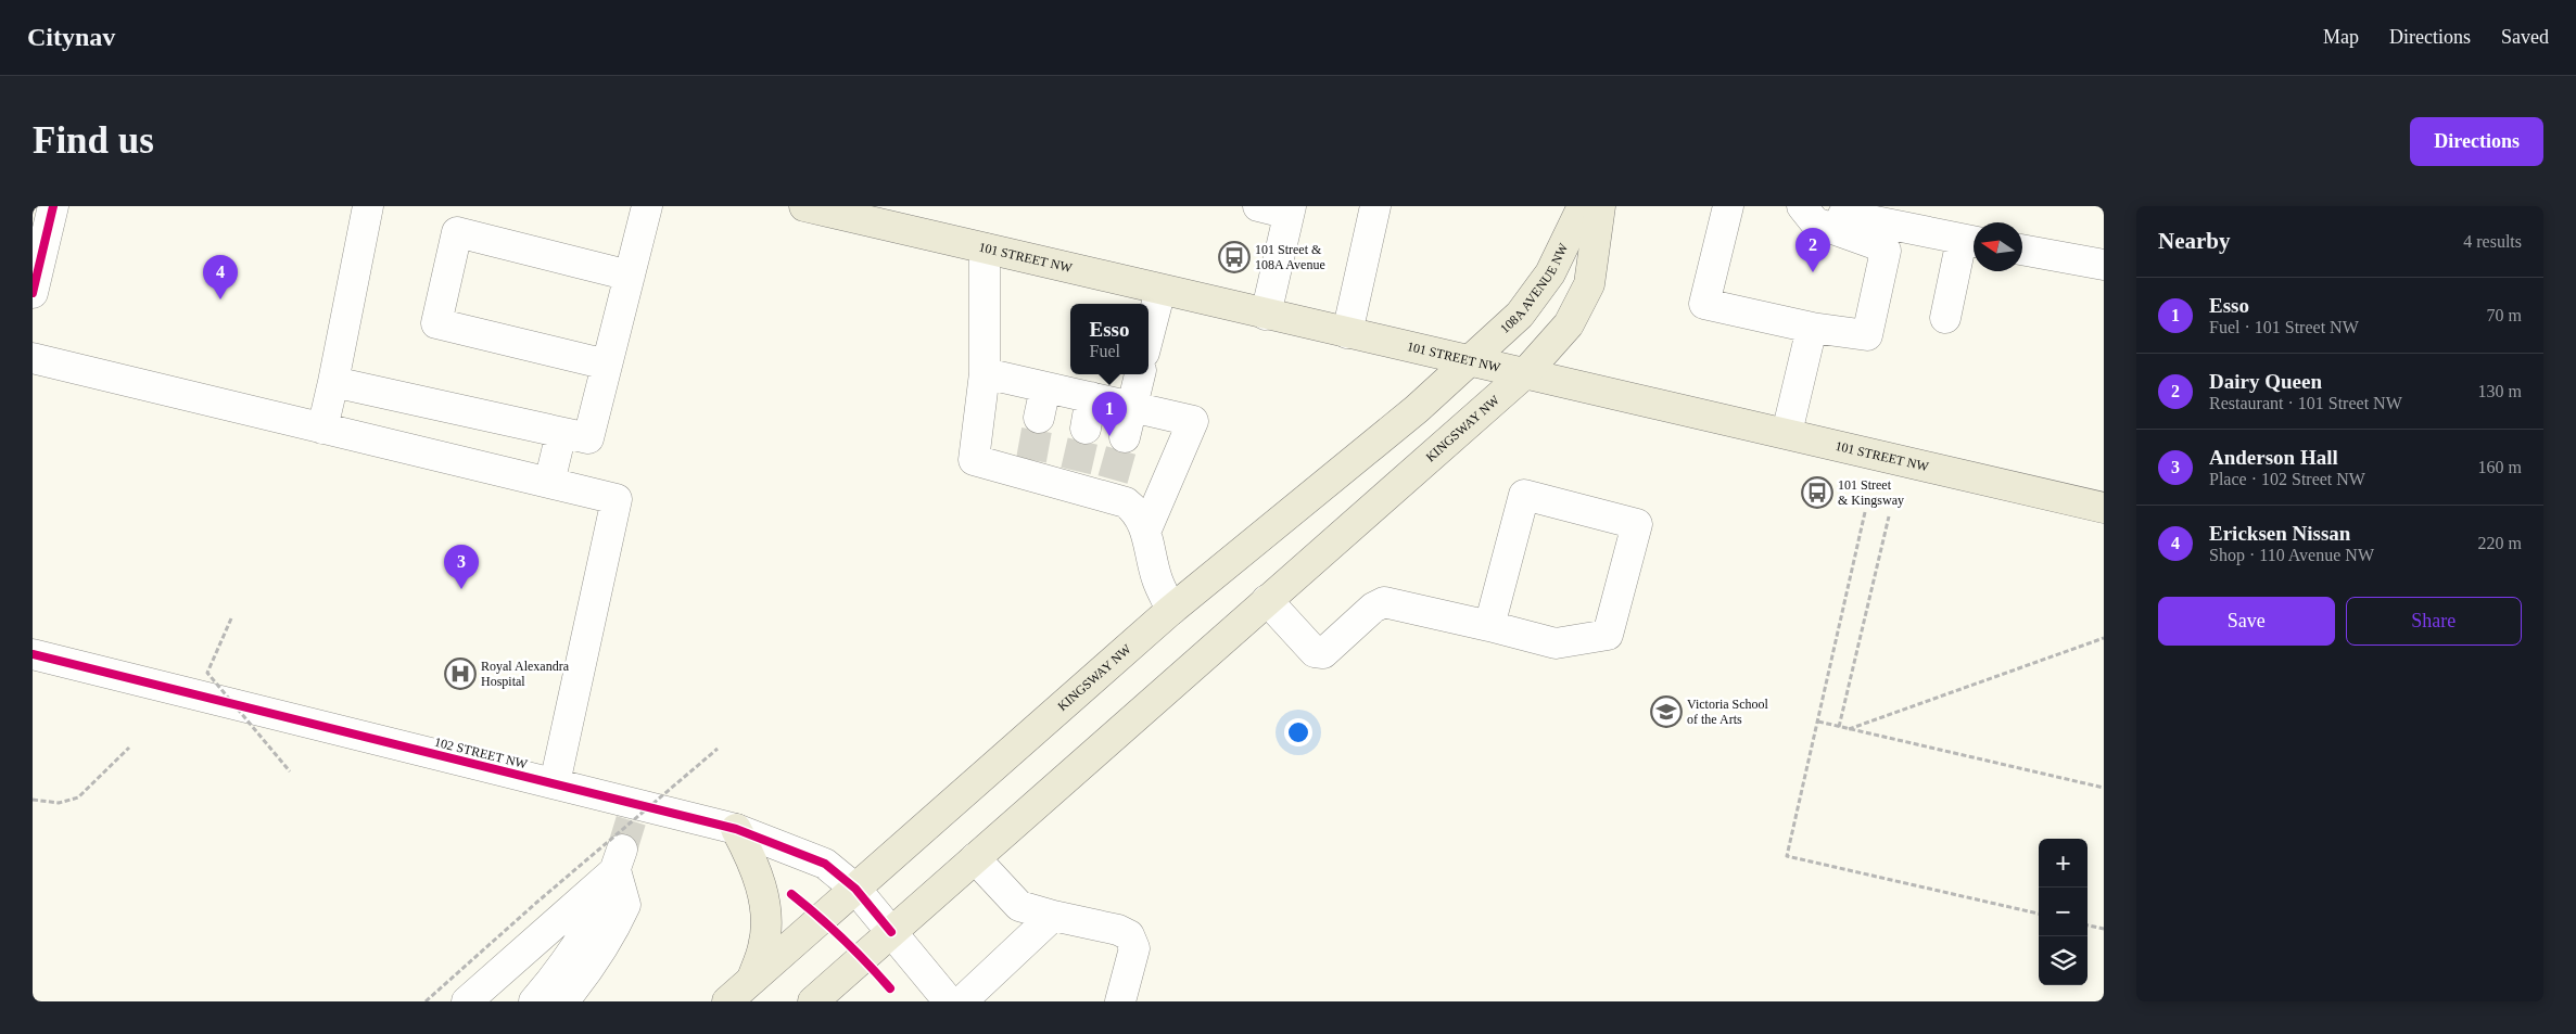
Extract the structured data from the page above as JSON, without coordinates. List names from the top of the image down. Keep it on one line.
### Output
{"streets":{"main road":["101 STREET NW","108A AVENUE NW","KINGSWAY NW"],"street":["102 STREET NW"]},"crossings":[["101 STREET NW","108A AVENUE NW"],["101 STREET NW","KINGSWAY NW"],["108A AVENUE NW","KINGSWAY NW"],["KINGSWAY NW","102 STREET NW"]],"places":{"bus stop":["101 Street & 108A Avenue","101 Street & Kingsway"],"hospital":["Royal Alexandra Hospital"],"school or university":["Victoria School of the Arts"]},"north":"left","page":{"header":"Citynav","nav":["Map","Directions","Saved"],"buttons":["Directions",["Save","Share"]],"title":"Find us","heading":["Nearby","4 results"],"pins":["2","4","1","3"],"list":[{"mark":"1","name":"Esso","note":"Fuel · 101 Street NW","value":"70 m"},{"mark":"2","name":"Dairy Queen","note":"Restaurant · 101 Street NW","value":"130 m"},{"mark":"3","name":"Anderson Hall","note":"Place · 102 Street NW","value":"160 m"},{"mark":"4","name":"Ericksen Nissan","note":"Shop · 110 Avenue NW","value":"220 m"}],"popup":["Esso","Fuel"],"map_buttons":["+","−"]}}
